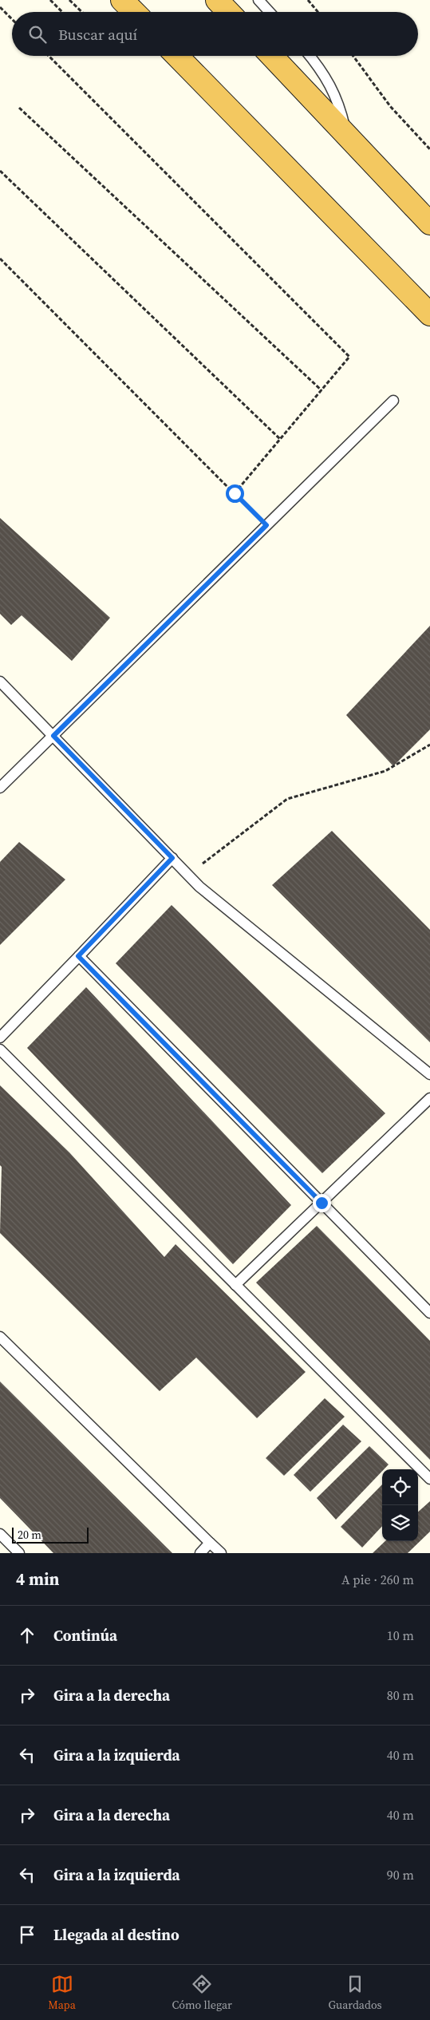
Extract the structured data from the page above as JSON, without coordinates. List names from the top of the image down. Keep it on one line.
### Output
{"scale_bar":"20 m","page":{"search":"Buscar aquí","scale":"20 m","heading":["4 min","A pie · 260 m"],"list":[["Continúa","10 m"],["Gira a la derecha","80 m"],["Gira a la izquierda","40 m"],["Gira a la derecha","40 m"],["Gira a la izquierda","90 m"],"Llegada al destino"],"nav":["Mapa","Cómo llegar","Guardados"]}}
